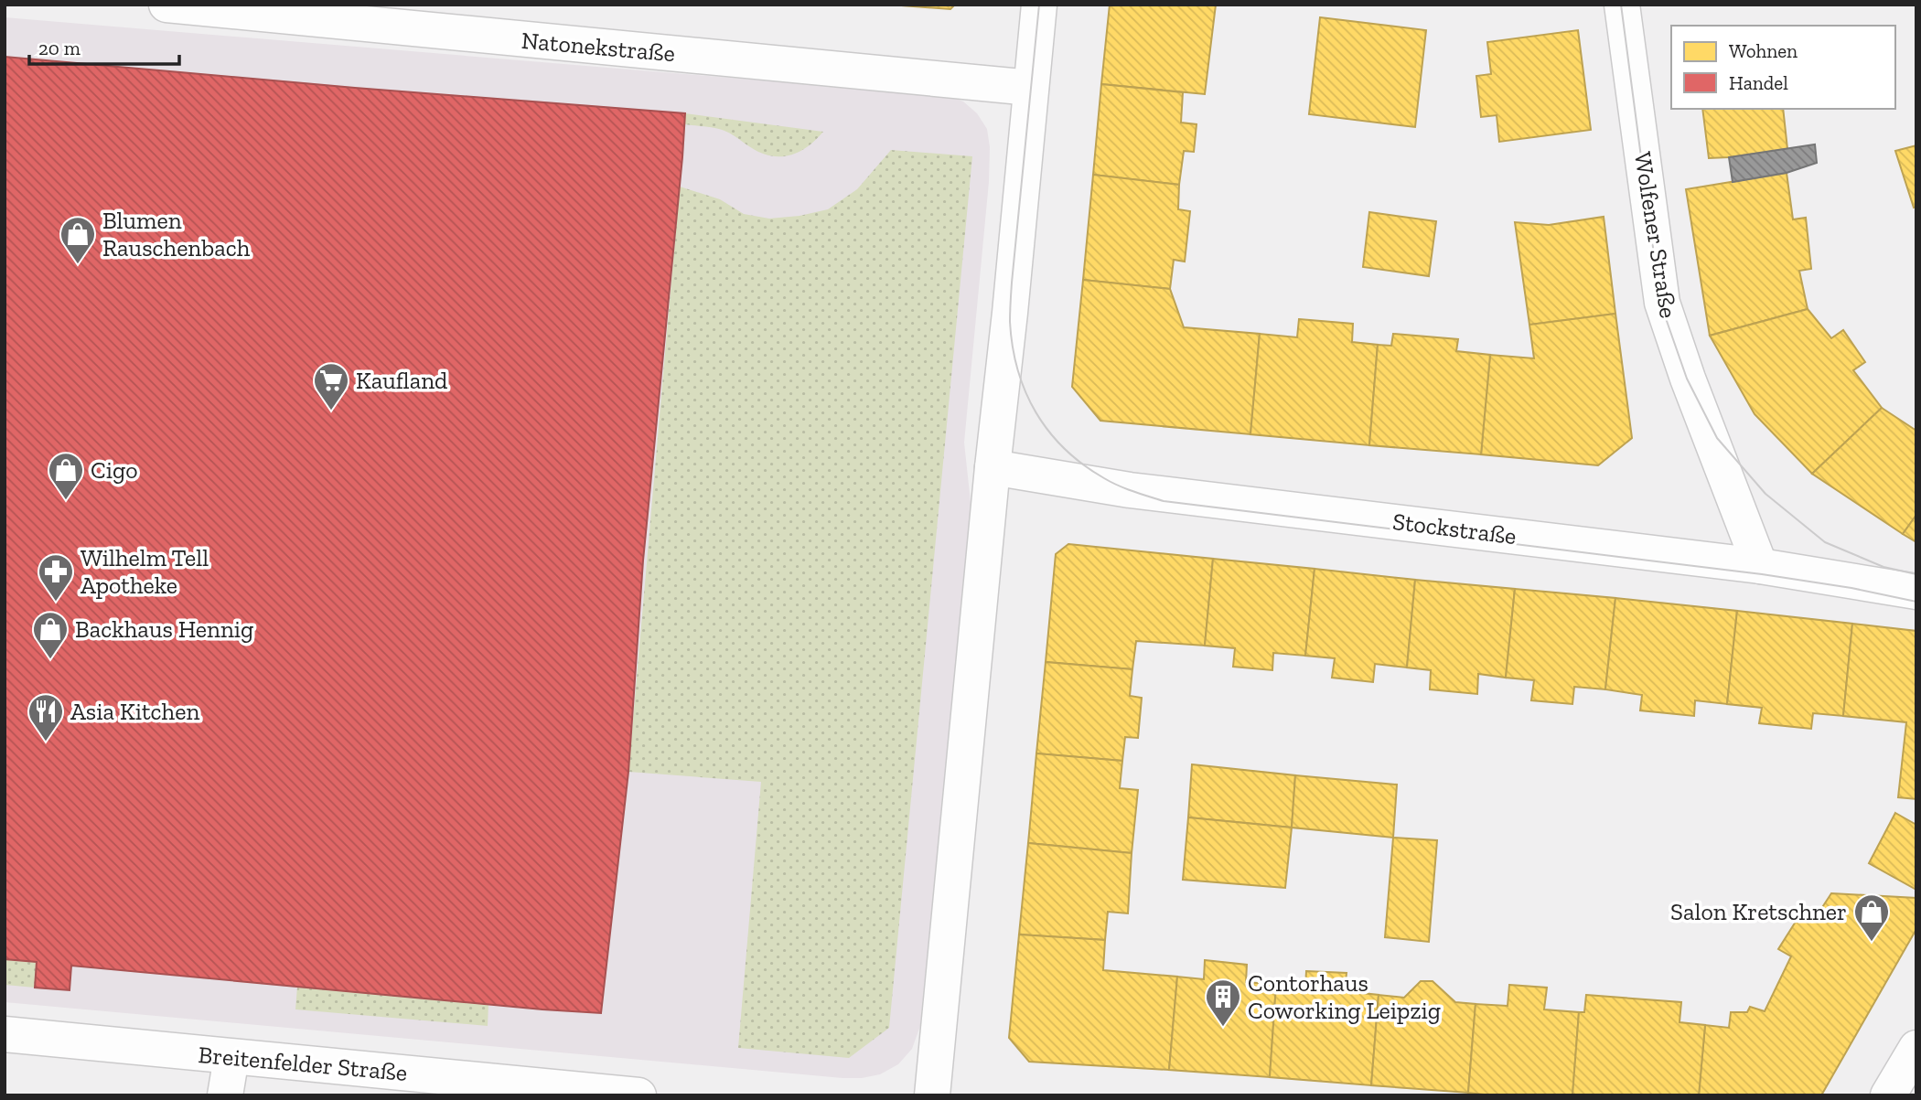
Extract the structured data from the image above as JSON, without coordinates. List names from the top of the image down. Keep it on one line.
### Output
{"streets":{"street":["Natonekstraße","Wolfener Straße","Stockstraße","Breitenfelder Straße"]},"crossings":[["Wolfener Straße","Stockstraße"]],"places":{"shop":["Blumen Rauschenbach","Cigo","Backhaus Hennig","Salon Kretschner"],"supermarket":["Kaufland"],"pharmacy":["Wilhelm Tell Apotheke"],"restaurant":["Asia Kitchen"],"building":["Contorhaus Coworking Leipzig"]},"legend":["Wohnen","Handel"],"scale_bar":"20 m"}
